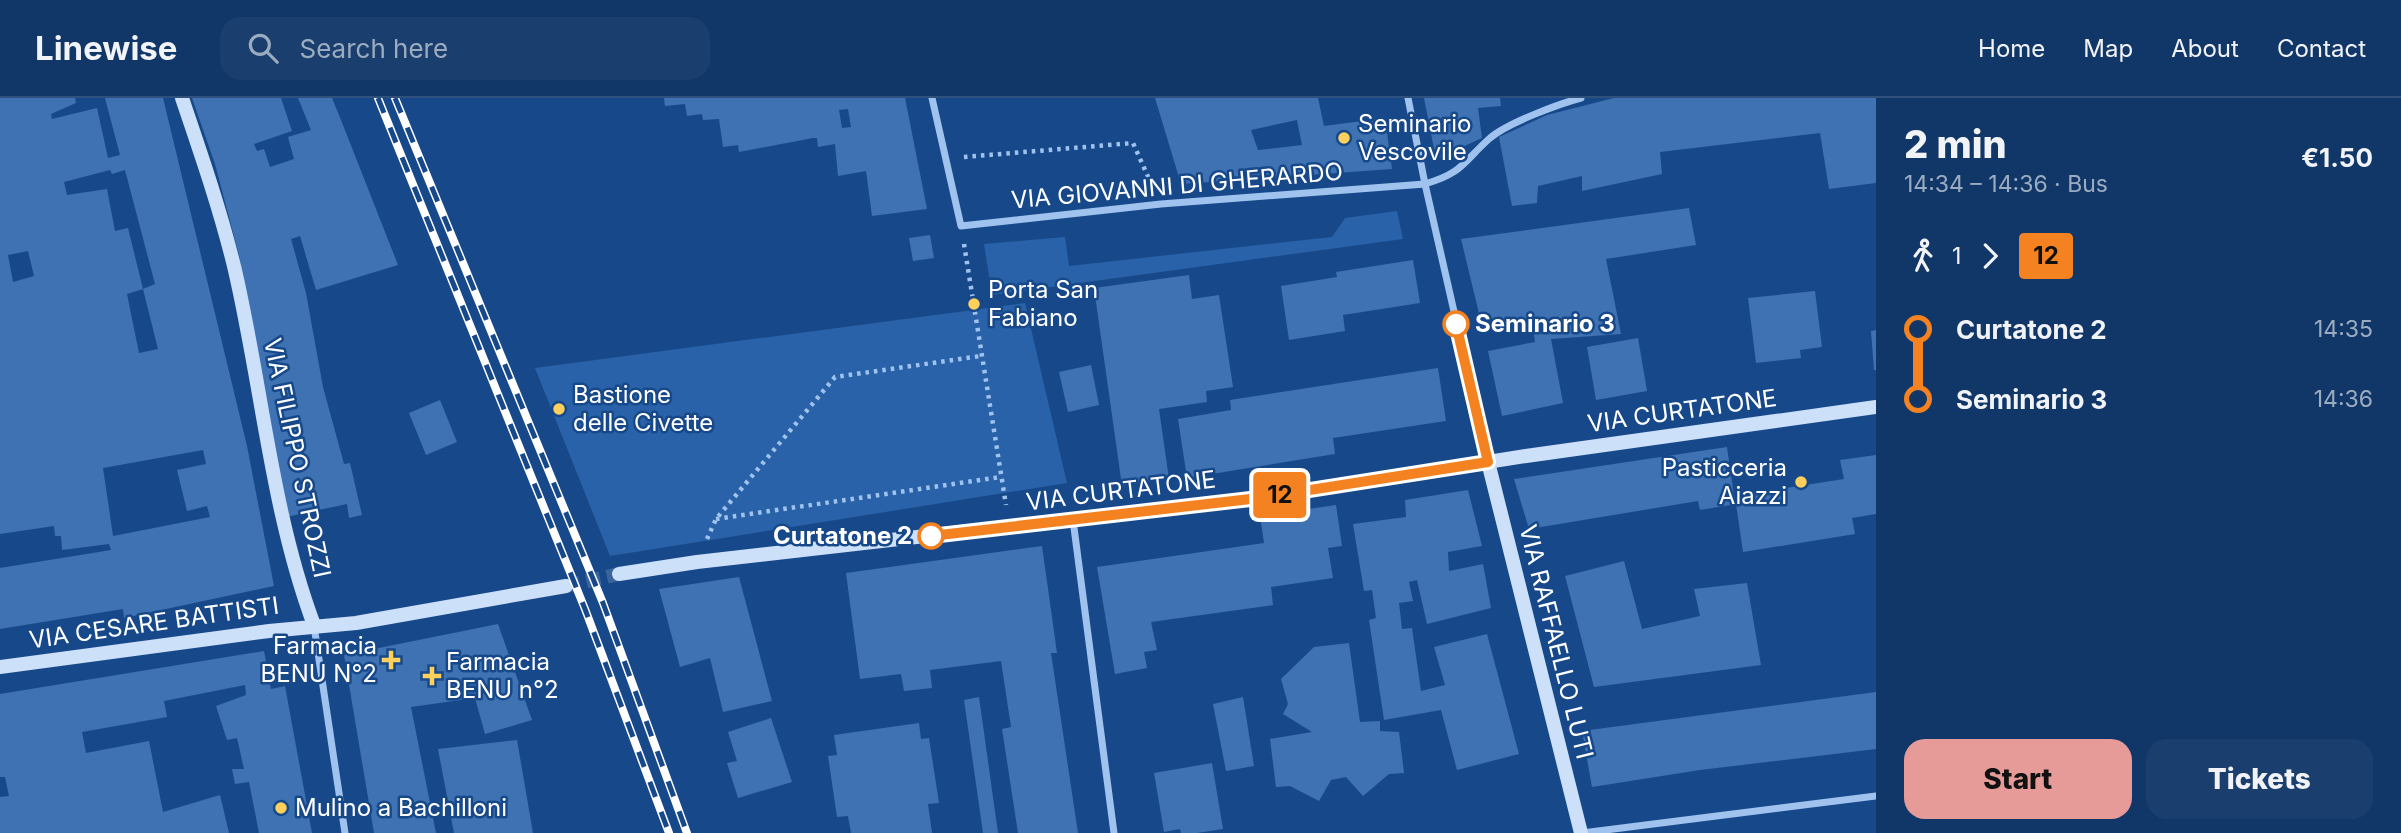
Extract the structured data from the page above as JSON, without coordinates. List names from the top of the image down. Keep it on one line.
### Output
{"streets":{"street":["VIA GIOVANNI DI GHERARDO","VIA CURTATONE","VIA FILIPPO STROZZI","VIA CESARE BATTISTI","VIA RAFFAELLO LUTI"]},"crossings":[["VIA CURTATONE","VIA RAFFAELLO LUTI"],["VIA FILIPPO STROZZI","VIA CESARE BATTISTI"]],"places":{"other":["Seminario Vescovile","Porta San Fabiano","Seminario 3","Bastione delle Civette","Pasticceria Aiazzi","Curtatone 2","Mulino a Bachilloni"],"health":["Farmacia BENU N°2","Farmacia BENU n°2"]},"lines":["bus line 12"],"page":{"header":"Linewise","search":"Search here","nav":["Home","Map","About","Contact"],"on_map":"12","heading":["2 min","14:34 – 14:36 · Bus","€1.50"],"legs":["1","12"],"list":[{"name":"Curtatone 2","value":"14:35"},{"name":"Seminario 3","value":"14:36"}],"buttons":["Start","Tickets"]}}
